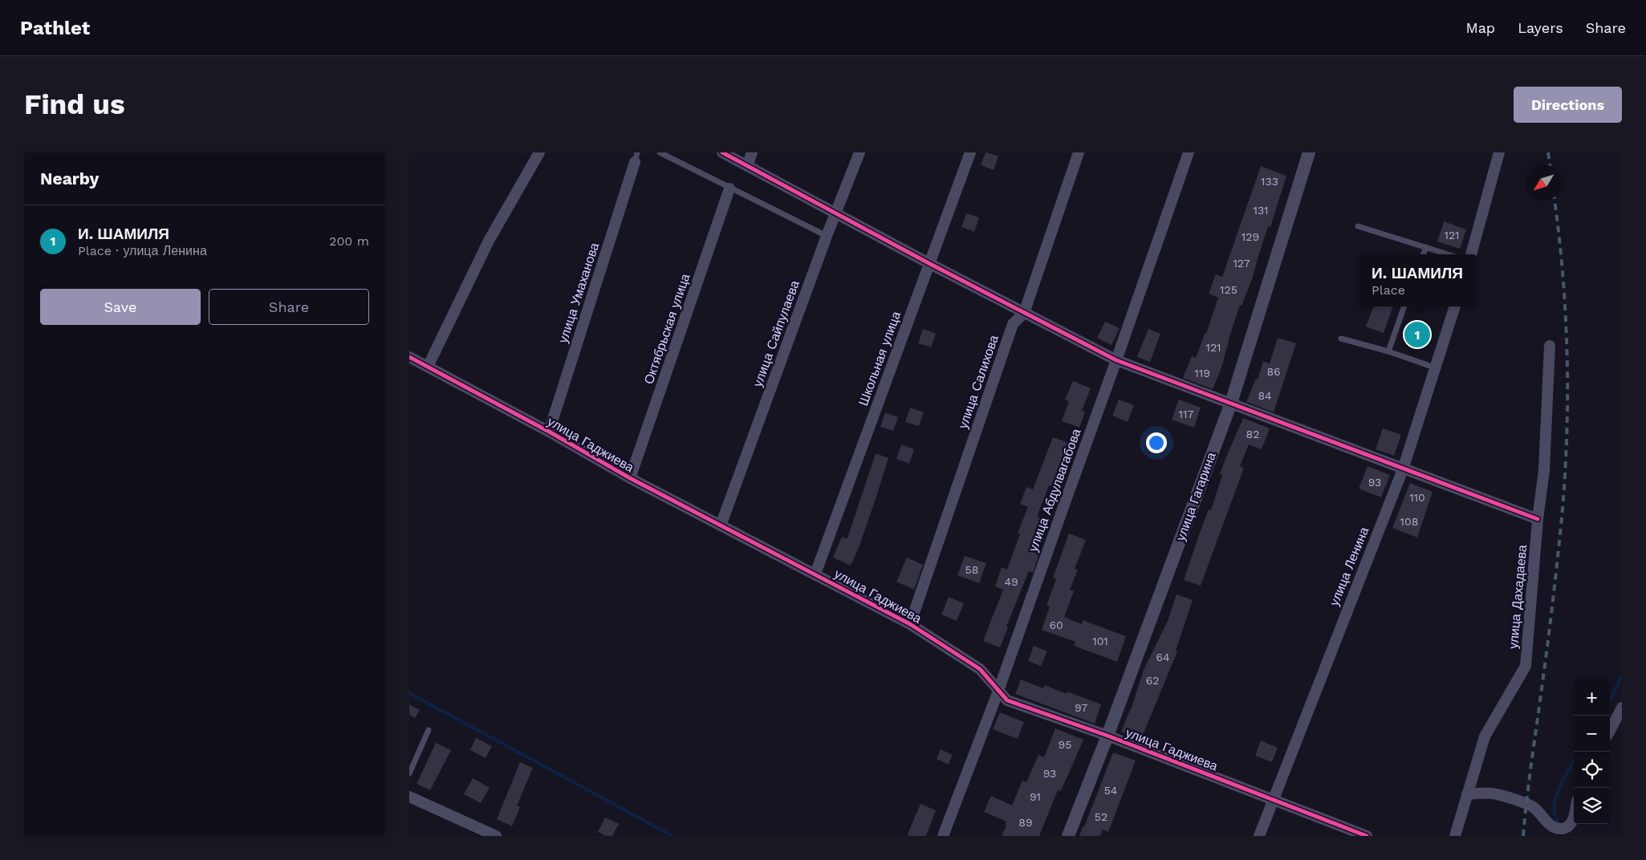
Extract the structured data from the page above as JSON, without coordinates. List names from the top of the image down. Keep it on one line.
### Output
{"streets":{"street":["улица Умаханова","Октябрьская улица","улица Сайпулаева","Школьная улица","улица Салихова","улица Гаджиева","улица Абдулвагабова","улица Гагарина","улица Ленина","улица Дахадаева"]},"crossings":[["улица Умаханова","улица Гаджиева"],["Октябрьская улица","улица Гаджиева"],["улица Сайпулаева","улица Гаджиева"],["Школьная улица","улица Гаджиева"],["улица Салихова","улица Гаджиева"],["улица Гаджиева","улица Абдулвагабова"],["улица Гаджиева","улица Гагарина"],["улица Гаджиева","улица Ленина"]],"house_numbers":["133","131","121","129","127","125","121","86","119","84","117","82","93","110","108","58","49","60","101","64","62","97","95","93","54","91","52","89"],"north":"bottom left","page":{"header":"Pathlet","nav":["Map","Layers","Share"],"buttons":["Directions",["Save","Share"]],"title":"Find us","heading":"Nearby","list":[{"mark":"1","name":"И. ШАМИЛЯ","note":"Place · улица Ленина","value":"200 m"}],"popup":["И. ШАМИЛЯ","Place"],"pins":"1","map_buttons":["+","−"]}}
